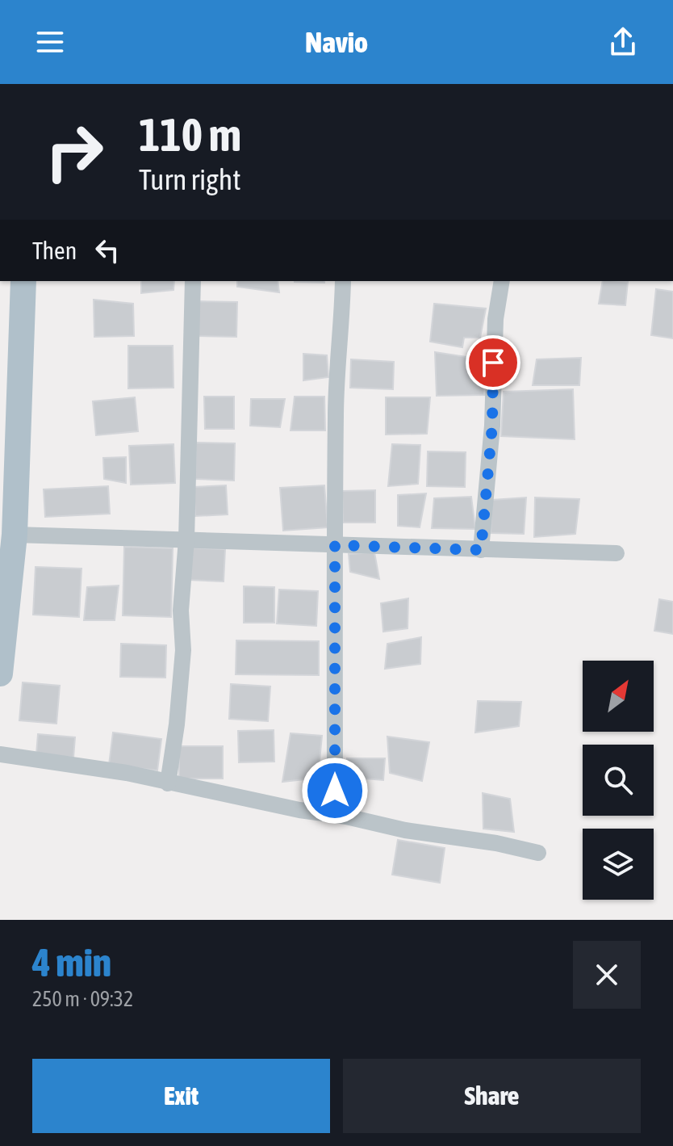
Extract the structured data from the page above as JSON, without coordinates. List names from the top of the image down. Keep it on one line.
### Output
{"north":"top right","page":{"header":"Navio","turn":["110 m","Turn right"],"then":"Then","heading":["4 min","250 m · 09:32"],"buttons":["Exit","Share"]}}
